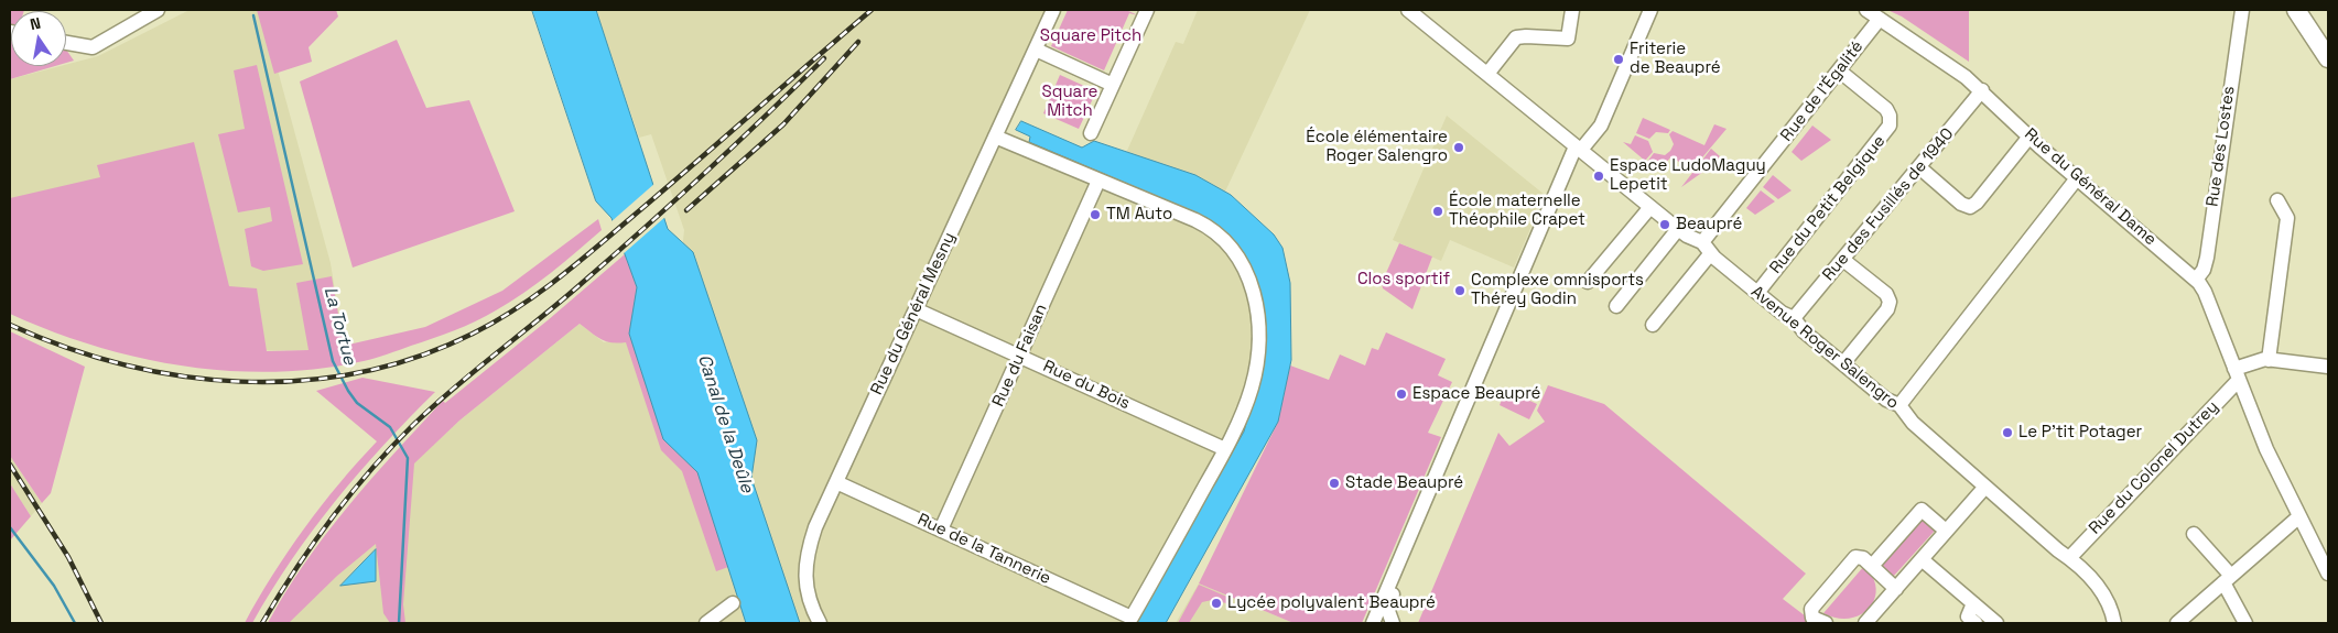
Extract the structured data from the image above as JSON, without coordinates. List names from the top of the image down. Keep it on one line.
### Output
{"streets":{"street":["Rue de l'Égalité","Rue des Lostes","Rue du Général Dame","Rue du Petit Belgique","Rue des Fusillés de 1940","Rue du Général Mesny","Avenue Roger Salengro","Rue du Faisan","Rue du Bois","Rue du Colonel Dutrey","Rue de la Tannerie"]},"crossings":[["Rue de l'Égalité","Rue du Général Dame"],["Rue de l'Égalité","Rue du Petit Belgique"],["Rue de l'Égalité","Avenue Roger Salengro"],["Rue des Lostes","Rue du Général Dame"],["Rue du Général Dame","Rue des Fusillés de 1940"],["Rue du Général Dame","Rue du Colonel Dutrey"],["Rue du Petit Belgique","Avenue Roger Salengro"],["Rue des Fusillés de 1940","Avenue Roger Salengro"],["Rue du Général Mesny","Rue du Bois"],["Rue du Général Mesny","Rue de la Tannerie"],["Avenue Roger Salengro","Rue du Colonel Dutrey"],["Rue du Faisan","Rue du Bois"],["Rue du Faisan","Rue de la Tannerie"],["Rue du Bois","Rue de la Tannerie"]],"water":["La Tortue","Canal de la Deûle"],"parks":["Square Pitch","Square Mitch","Clos sportif"],"places":["Friterie de Beaupré","École élémentaire Roger Salengro","Espace LudoMaguy Lepetit","École maternelle Théophile Crapet","TM Auto","Beaupré","Complexe omnisports Thérey Godin","Espace Beaupré","Le P’tit Potager","Stade Beaupré","Lycée polyvalent Beaupré"],"north":"top"}
